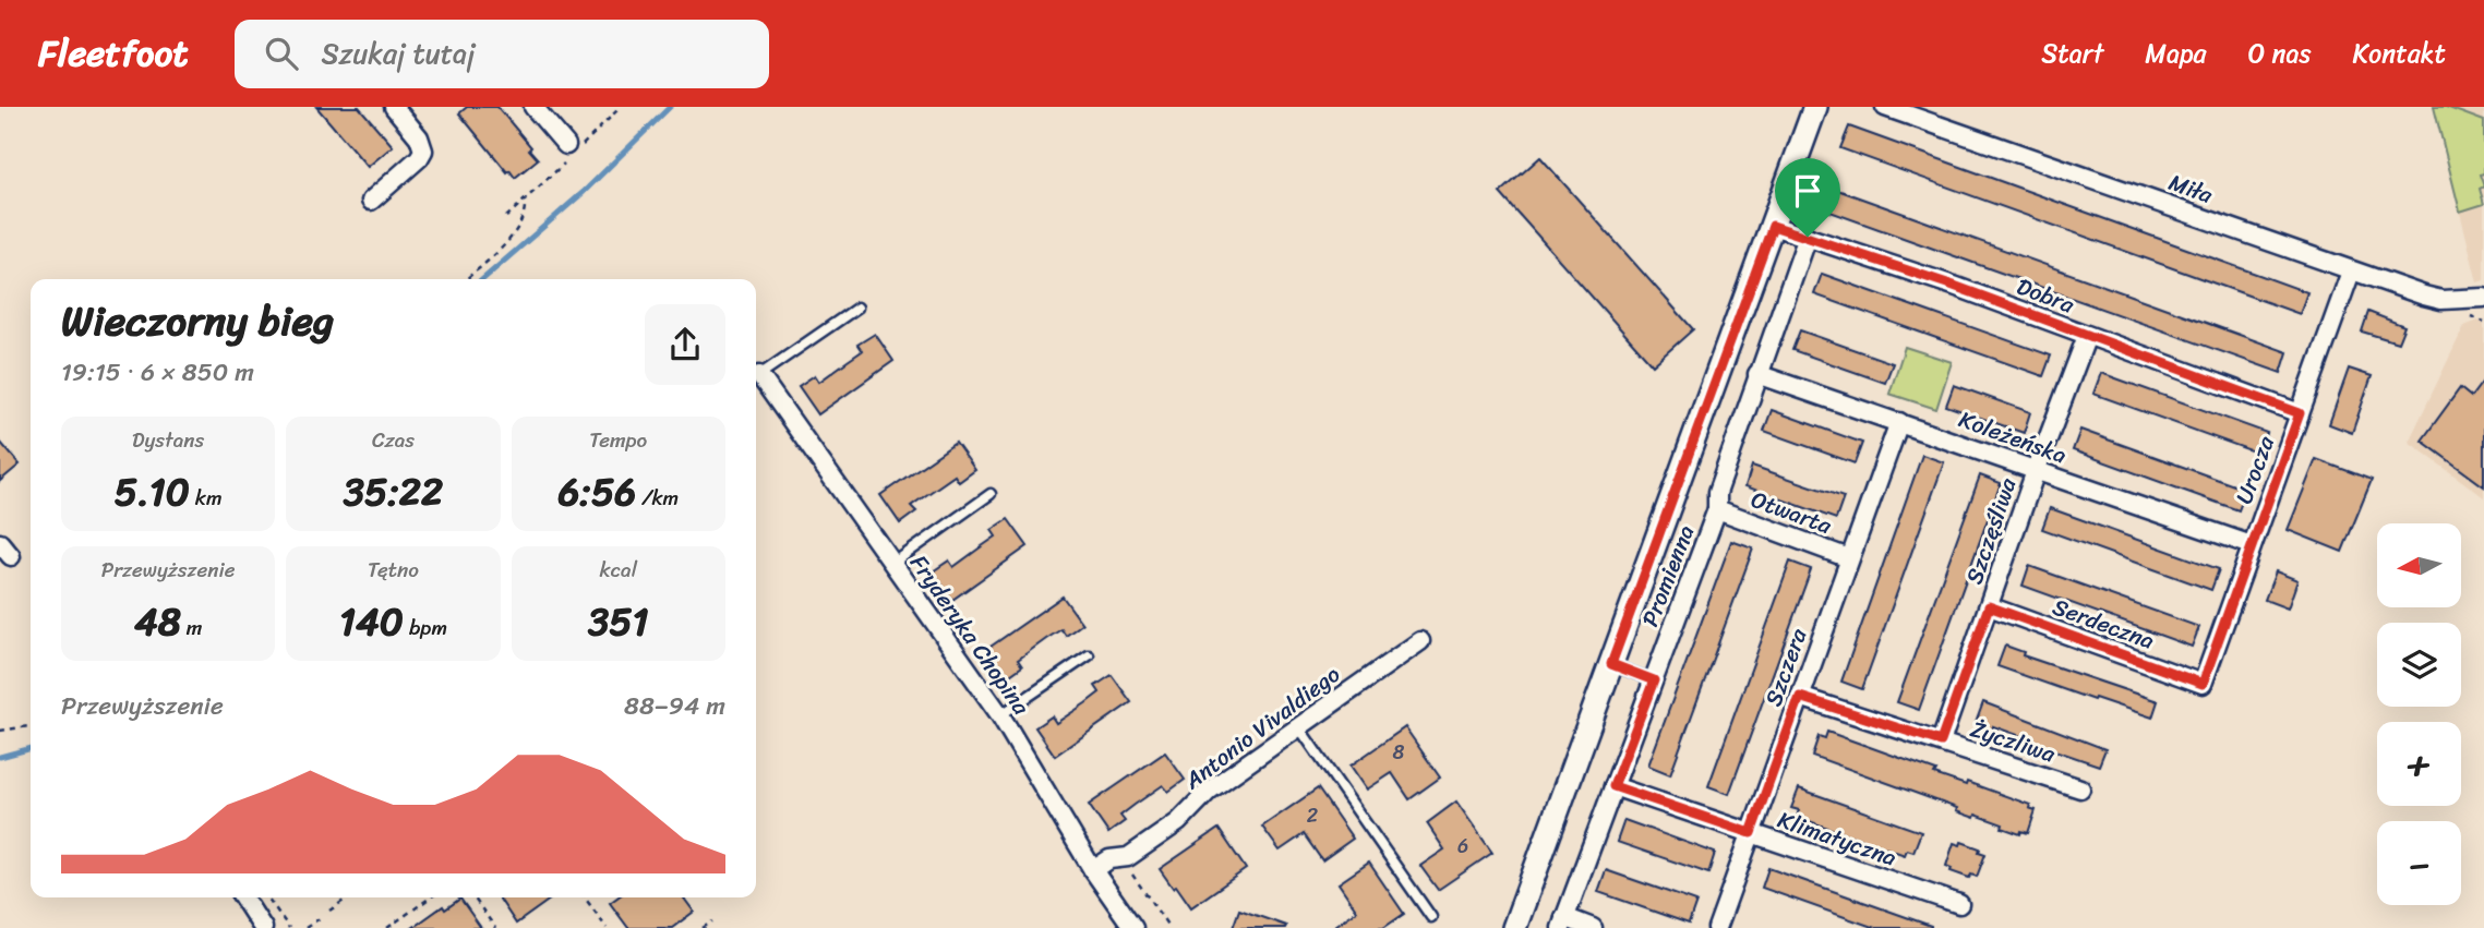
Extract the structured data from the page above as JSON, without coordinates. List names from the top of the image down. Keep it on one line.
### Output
{"streets":{"street":["Miła","Dobra","Koleżeńska","Urocza","Otwarta","Szczęśliwa","Promienna","Serdeczna","Fryderyka Chopina","Szczera","Antonio Vivaldiego","Życzliwa","Klimatyczna"]},"crossings":[["Miła","Urocza"],["Dobra","Urocza"],["Dobra","Szczęśliwa"],["Dobra","Promienna"],["Koleżeńska","Urocza"],["Koleżeńska","Szczęśliwa"],["Koleżeńska","Promienna"],["Koleżeńska","Szczera"],["Urocza","Serdeczna"],["Otwarta","Promienna"],["Otwarta","Szczera"],["Szczęśliwa","Serdeczna"],["Szczęśliwa","Życzliwa"],["Promienna","Klimatyczna"],["Fryderyka Chopina","Antonio Vivaldiego"],["Szczera","Życzliwa"],["Szczera","Klimatyczna"]],"house_numbers":["8","2","6"],"north":"left","page":{"header":"Fleetfoot","search":"Szukaj tutaj","nav":["Start","Mapa","O nas","Kontakt"],"heading":["Wieczorny bieg","19:15 · 6 × 850 m"],"stats":[["Dystans","5.10 km"],["Czas","35:22"],["Tempo","6:56 /km"],["Przewyższenie","48 m"],["Tętno","140 bpm"],["kcal","351"]],"map_buttons":["+","−"],"chart":["Przewyższenie","88–94 m"]}}
